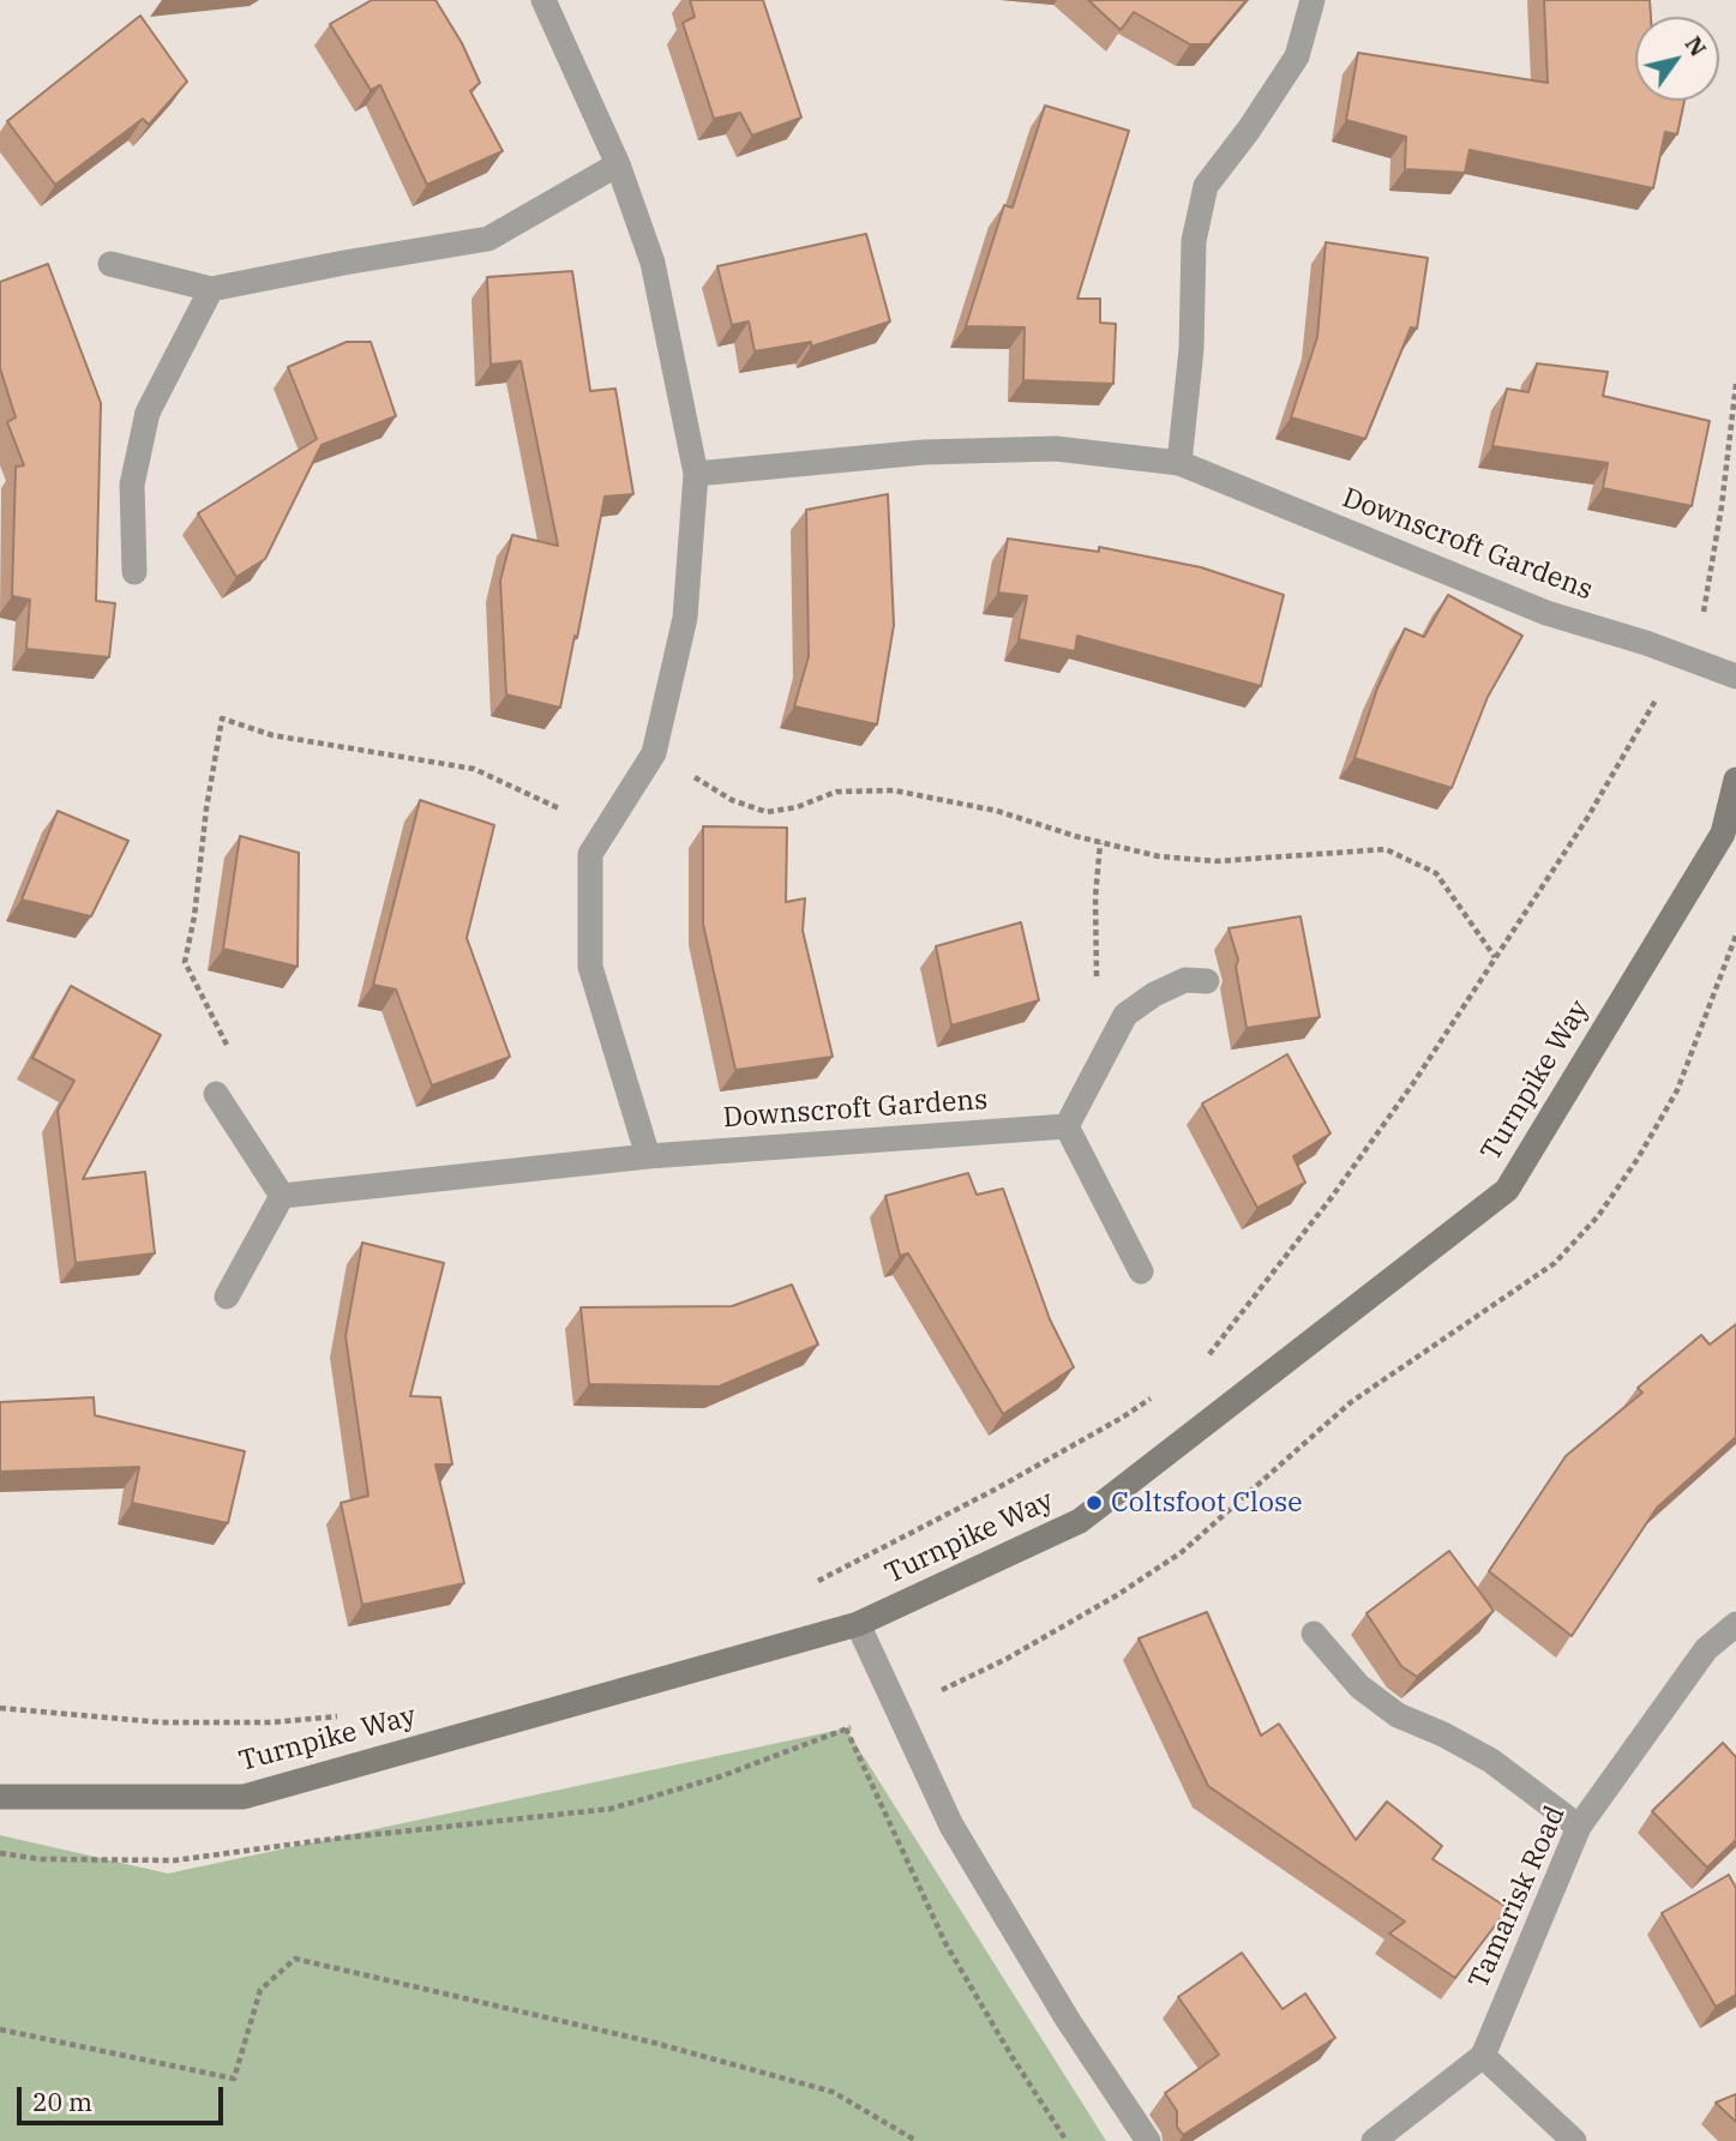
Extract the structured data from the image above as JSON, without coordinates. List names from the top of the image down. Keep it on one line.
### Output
{"streets":{"street":["Downscroft Gardens","Turnpike Way","Tamarisk Road"]},"places":["Coltsfoot Close"],"scale_bar":"20 m","north":"top right"}
